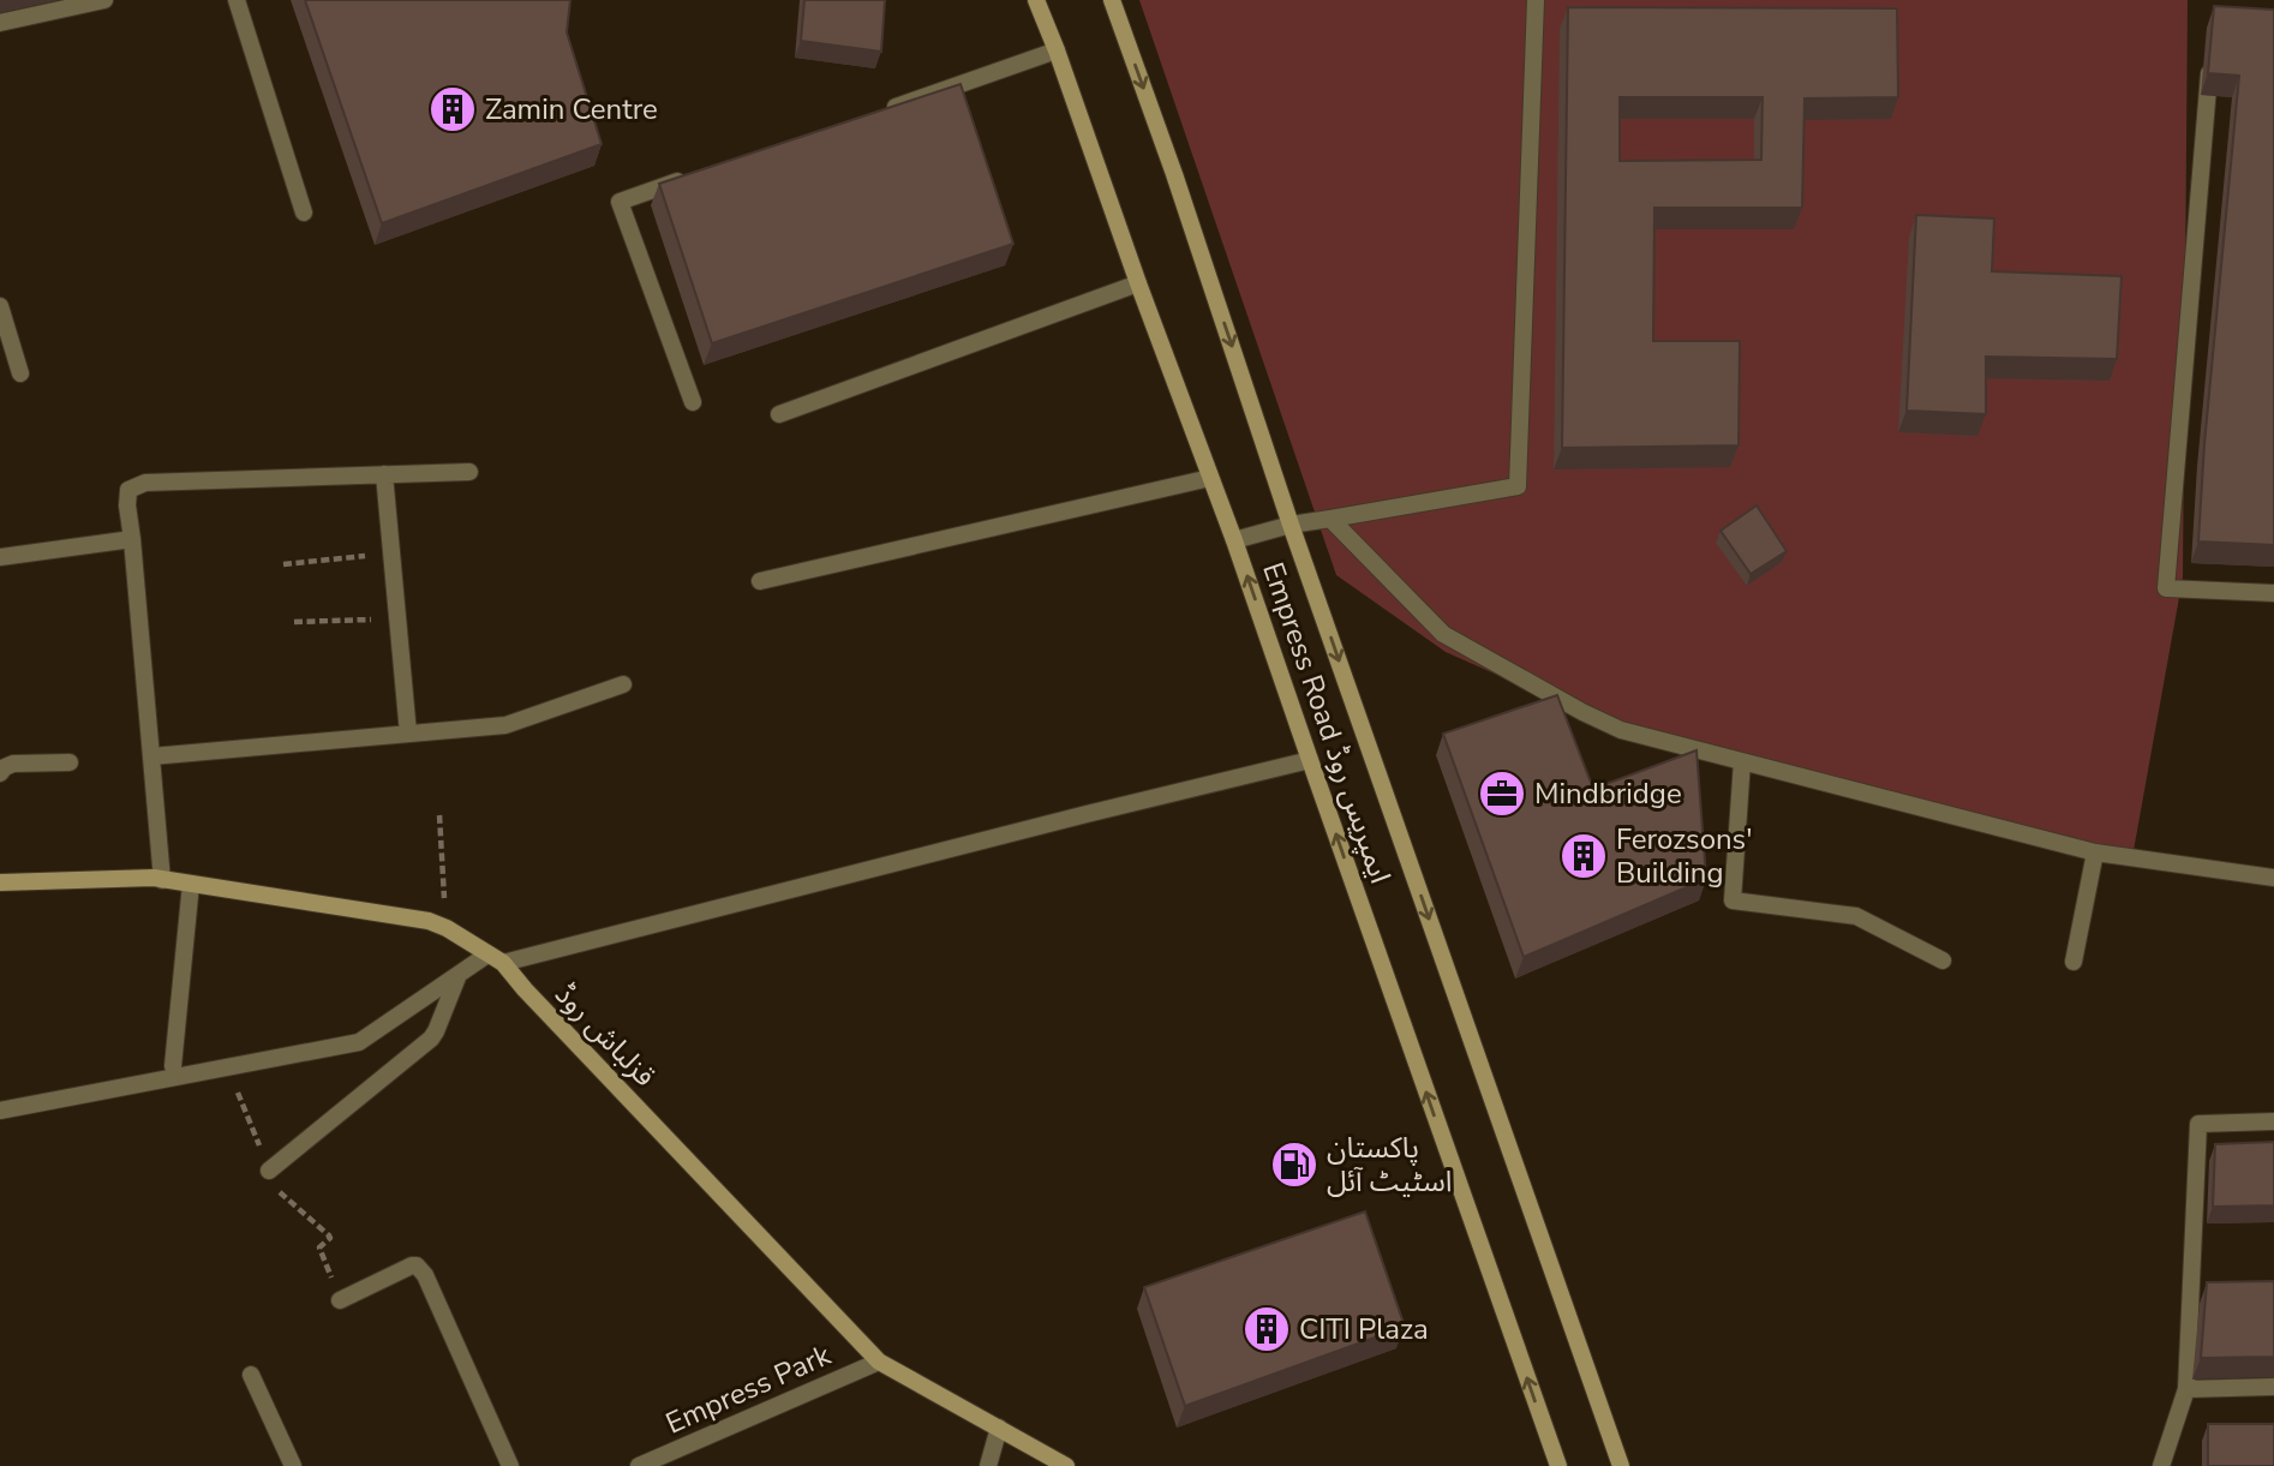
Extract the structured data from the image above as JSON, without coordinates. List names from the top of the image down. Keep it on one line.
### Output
{"streets":{"main road":["Empress Road ایمپریس روڈ","قزلباش روڈ"],"street":["Empress Park"]},"crossings":[["قزلباش روڈ","Empress Park"]],"places":{"building":["Zamin Centre","Ferozsons' Building","CITI Plaza"],"office":["Mindbridge"],"fuel station":["پاکستان اسٹیٹ آئل"]}}
